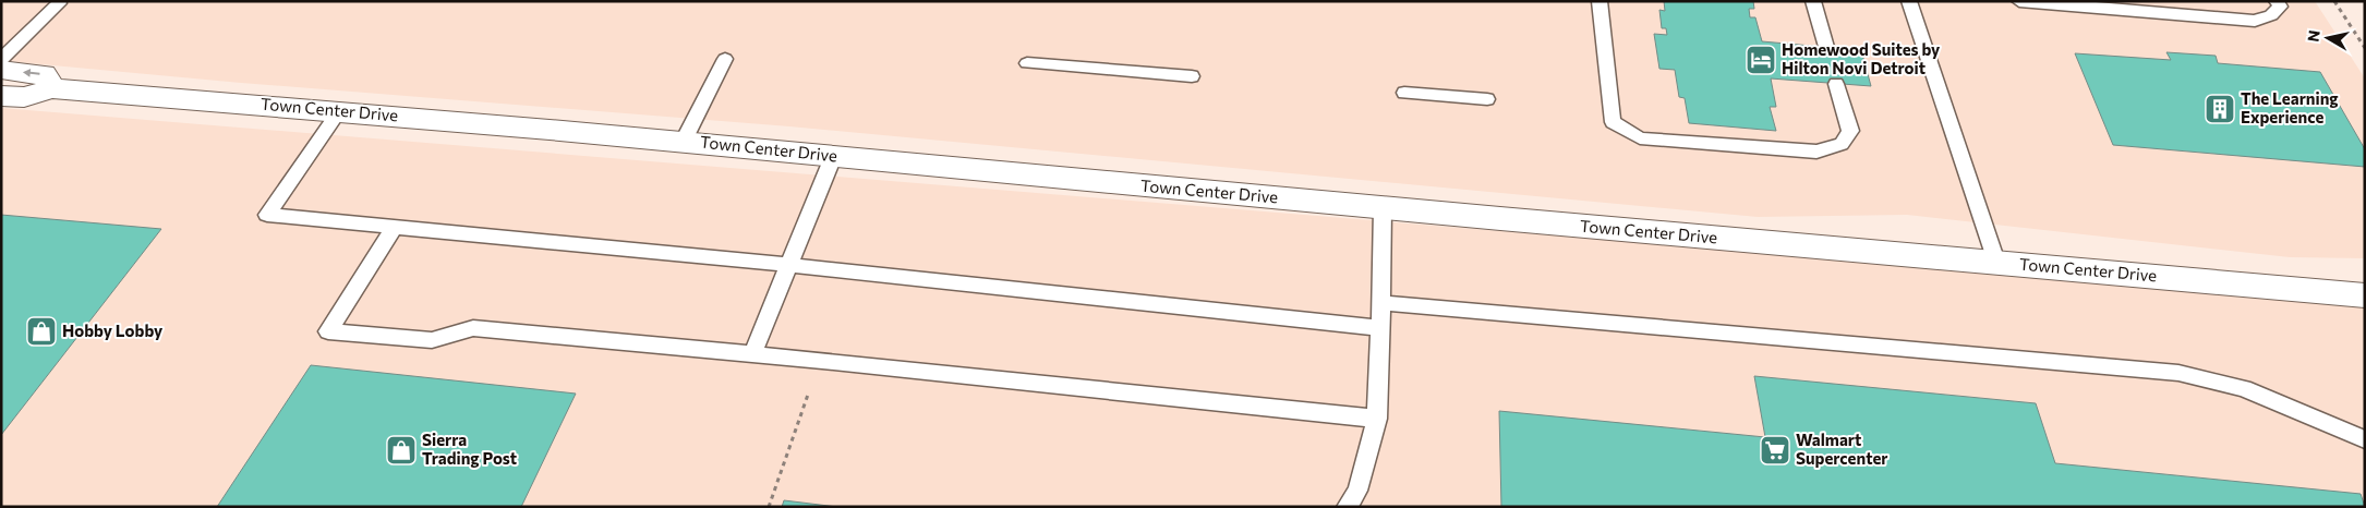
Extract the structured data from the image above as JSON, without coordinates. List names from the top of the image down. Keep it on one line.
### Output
{"streets":{"street":["Town Center Drive"]},"places":{"hotel":["Homewood Suites by Hilton Novi Detroit"],"building":["The Learning Experience"],"shop":["Hobby Lobby","Sierra Trading Post"],"supermarket":["Walmart Supercenter"]},"north":"left"}
